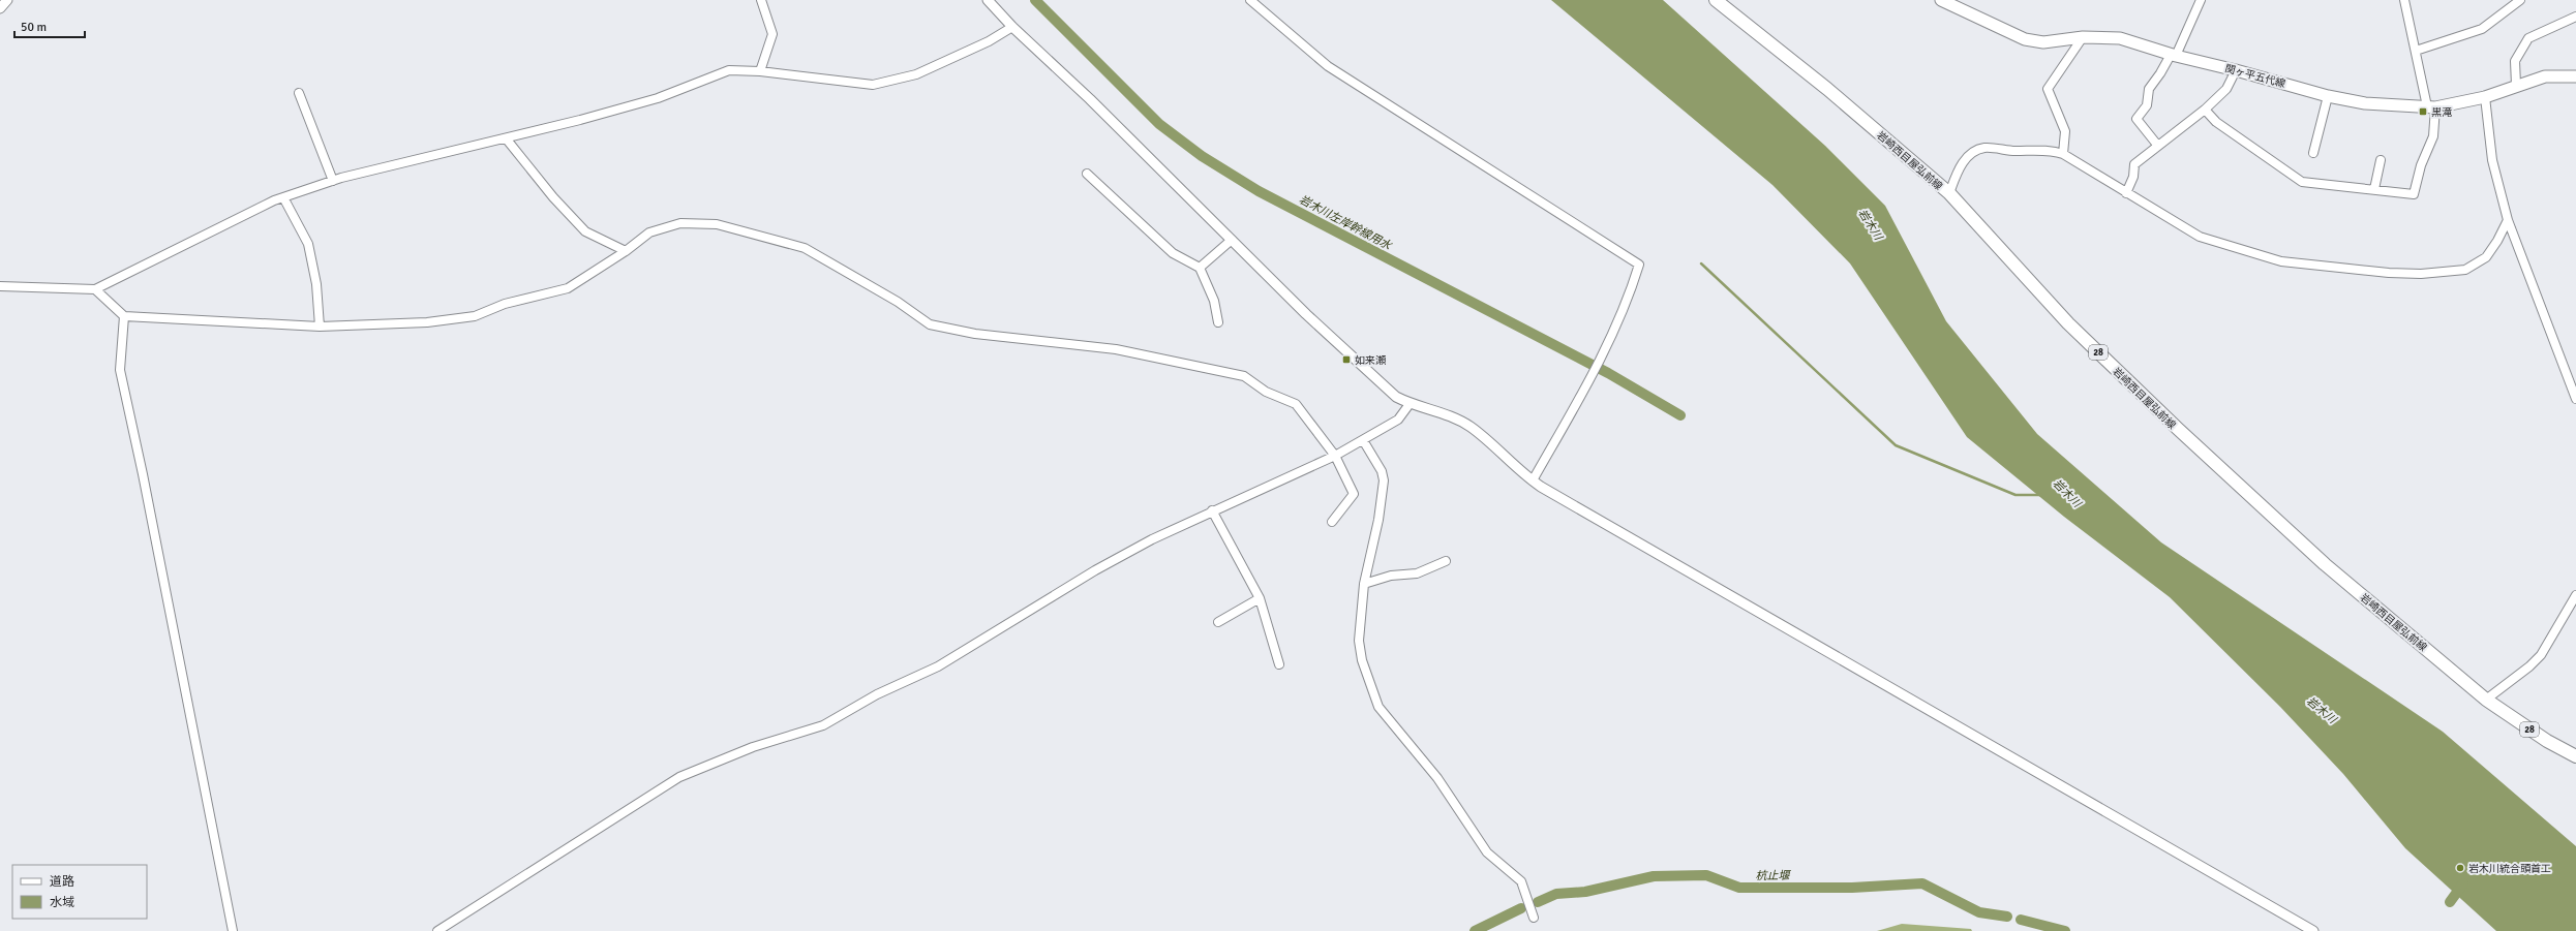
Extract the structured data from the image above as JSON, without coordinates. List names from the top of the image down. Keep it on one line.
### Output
{"streets":{"main road":["関ヶ平五代線","岩崎西目屋弘前線","28"]},"water":["岩木川左岸幹線用水","岩木川","杭止堰"],"places":{"transit":["黒滝","如来瀬"],"other":["岩木川統合頭首工"]},"legend":["道路","水域"],"scale_bar":"50 m"}
